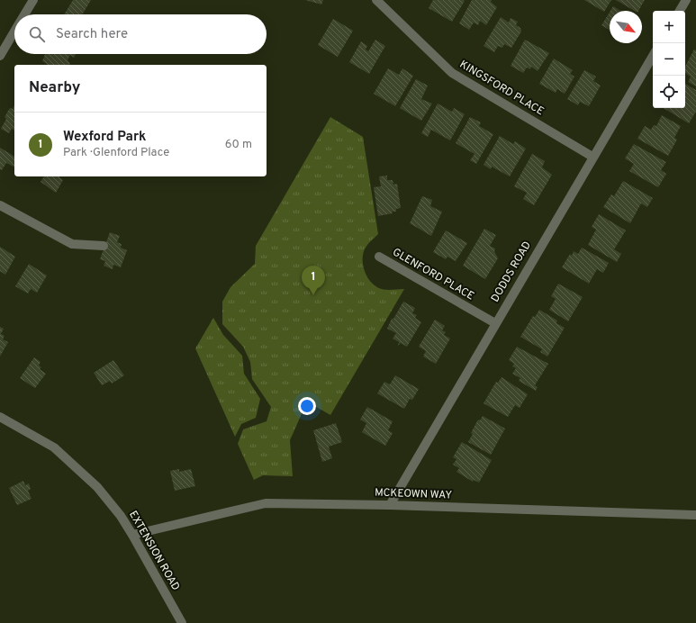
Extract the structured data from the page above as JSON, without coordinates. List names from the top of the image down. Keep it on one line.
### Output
{"streets":{"street":["KINGSFORD PLACE","DODDS ROAD","GLENFORD PLACE","MCKEOWN WAY","EXTENSION ROAD"]},"crossings":[["KINGSFORD PLACE","DODDS ROAD"],["DODDS ROAD","GLENFORD PLACE"],["DODDS ROAD","MCKEOWN WAY"],["MCKEOWN WAY","EXTENSION ROAD"]],"north":"bottom right","page":{"map_buttons":["+","−"],"search":"Search here","heading":"Nearby","list":[{"mark":"1","name":"Wexford Park","note":"Park · Glenford Place","value":"60 m"}],"pins":"1"}}
